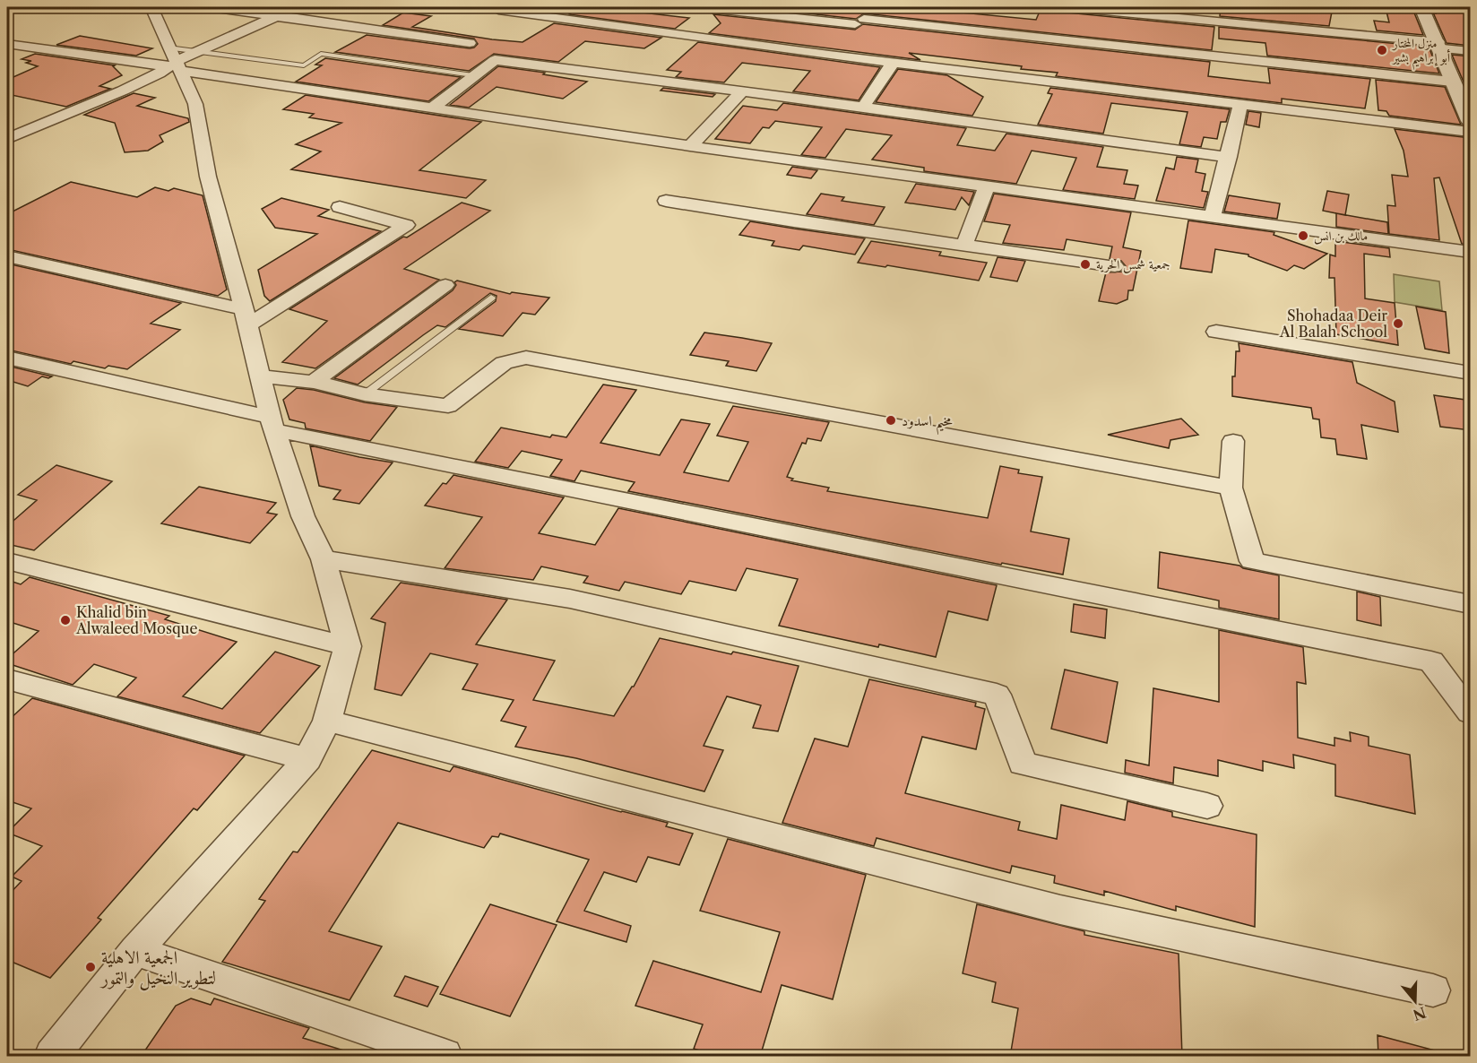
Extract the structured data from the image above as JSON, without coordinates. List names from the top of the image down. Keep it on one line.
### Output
{"places":["منزل المختار أبو إبراهيم بشير","مالك بن انس","جمعية شمس الحرية","Shohadaa Deir Al Balah School","مخيم اسدود","Khalid bin Alwaleed Mosque","الجمعية الاهلية لتطوير النخيل والتمور"],"north":"bottom"}
